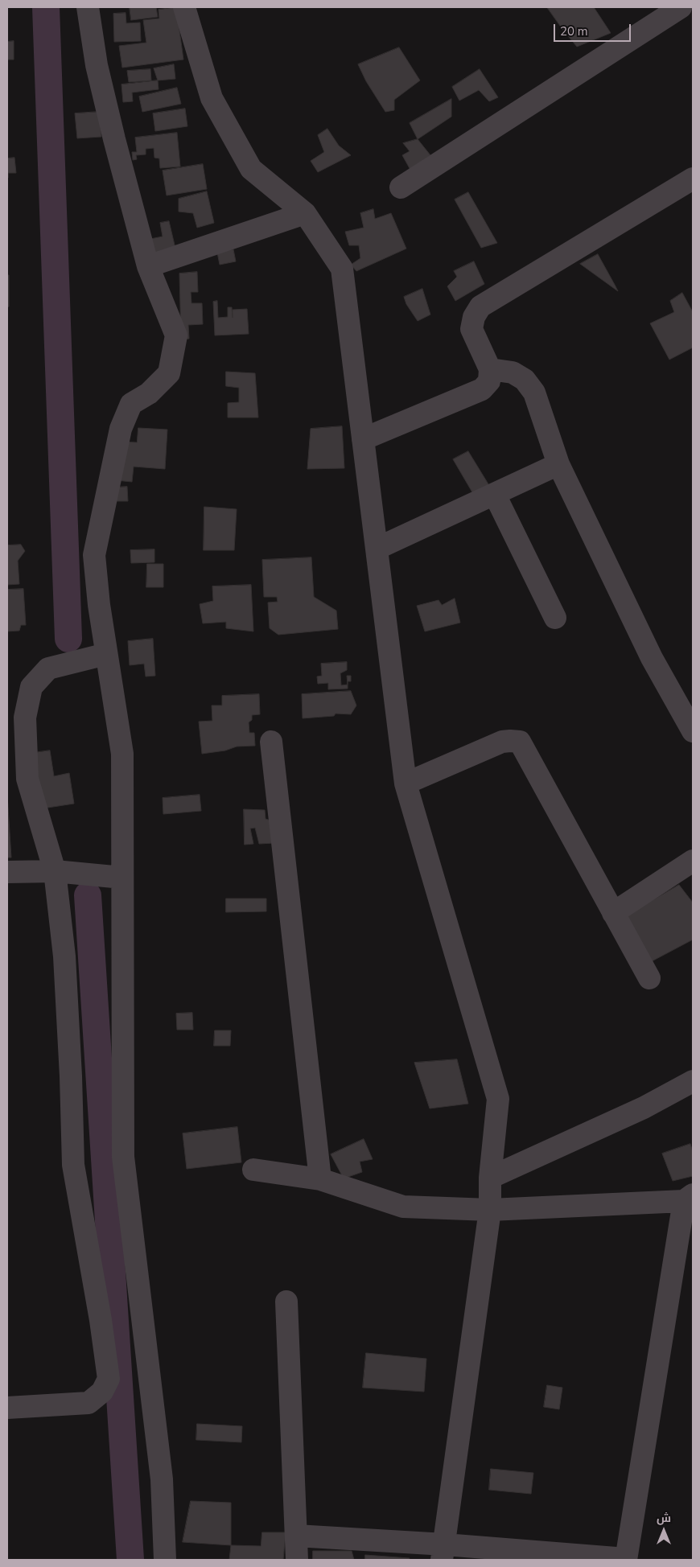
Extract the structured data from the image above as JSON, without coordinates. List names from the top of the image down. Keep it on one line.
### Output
{"scale_bar":"20 m","north":"top"}
